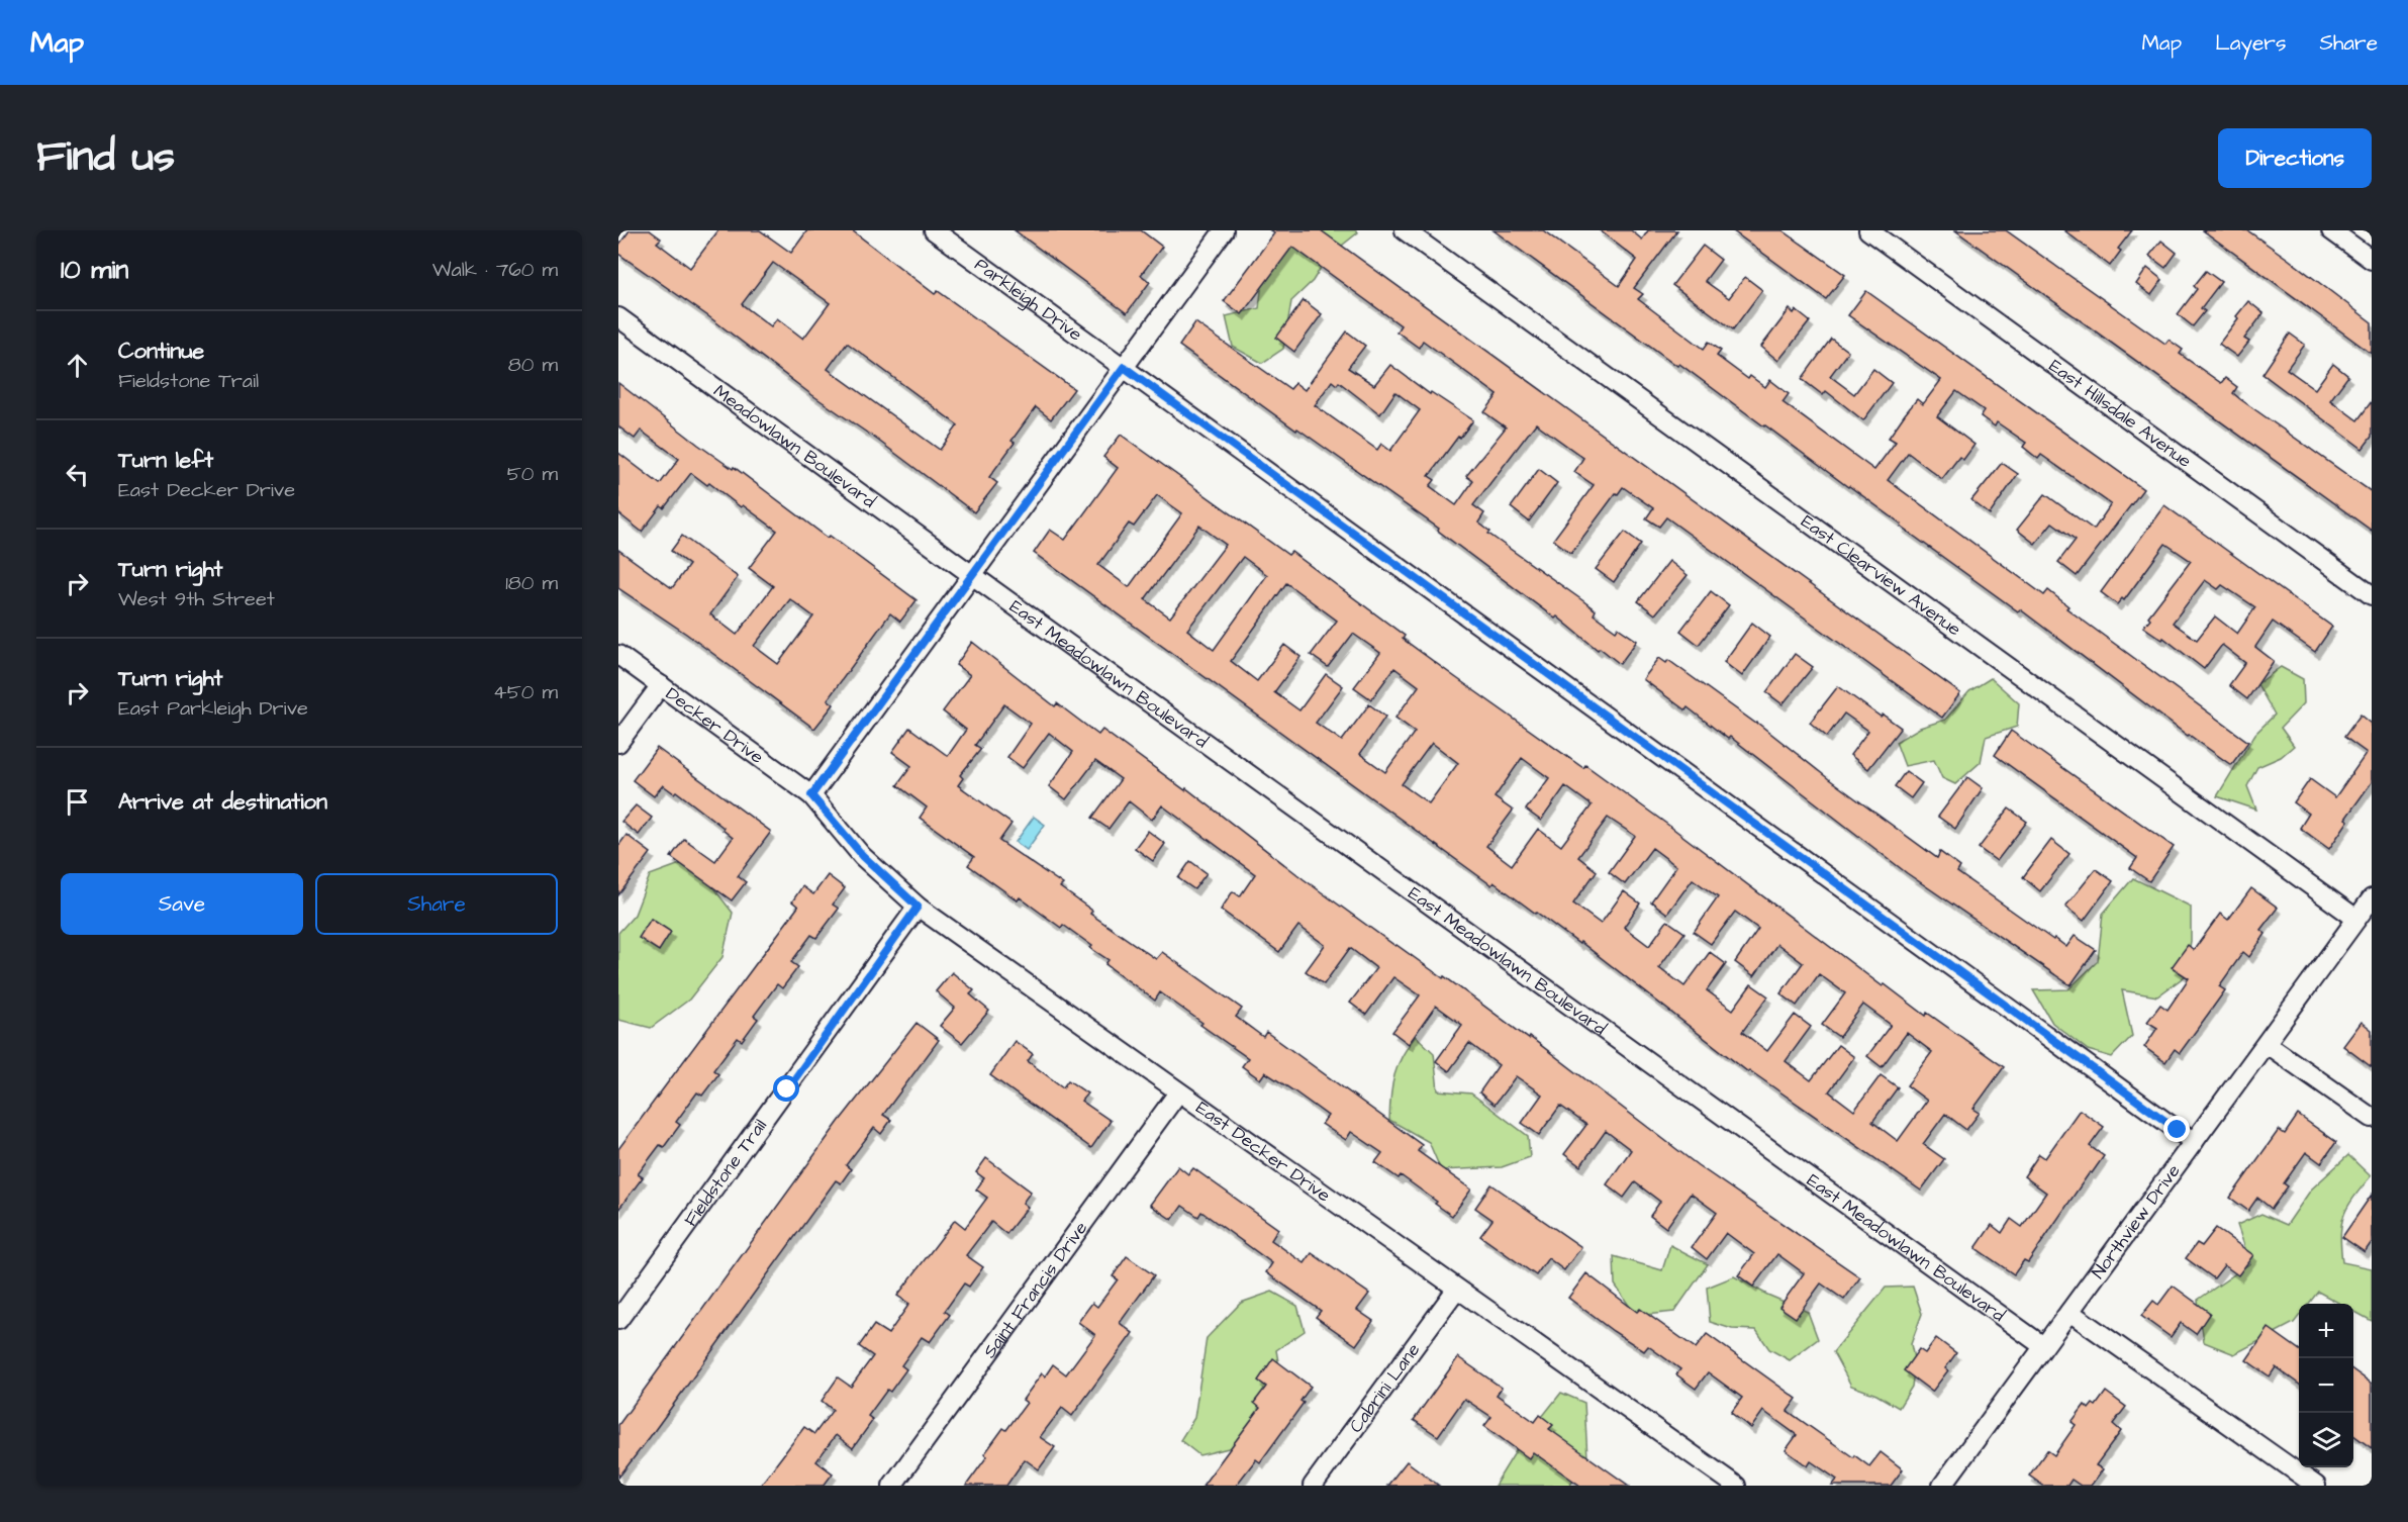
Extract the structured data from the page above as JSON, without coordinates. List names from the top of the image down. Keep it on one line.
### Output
{"streets":{"street":["Parkleigh Drive","East Hillsdale Avenue","Meadowlawn Boulevard","East Clearview Avenue","East Meadowlawn Boulevard","Decker Drive","East Decker Drive","Fieldstone Trail","Northview Drive","Saint Francis Drive","Cabrini Lane"]},"crossings":[["Parkleigh Drive","Northview Drive"],["Meadowlawn Boulevard","East Meadowlawn Boulevard"],["East Clearview Avenue","Northview Drive"],["East Meadowlawn Boulevard","Northview Drive"],["Decker Drive","East Decker Drive"],["East Decker Drive","Fieldstone Trail"],["East Decker Drive","Saint Francis Drive"],["East Decker Drive","Cabrini Lane"]],"page":{"header":"Map","nav":["Map","Layers","Share"],"title":"Find us","buttons":["Directions",["Save","Share"]],"heading":["10 min","Walk · 760 m"],"list":[["Continue","Fieldstone Trail","80 m"],["Turn left","East Decker Drive","50 m"],["Turn right","West 9th Street","180 m"],["Turn right","East Parkleigh Drive","450 m"],"Arrive at destination"],"map_buttons":["+","−"]}}
